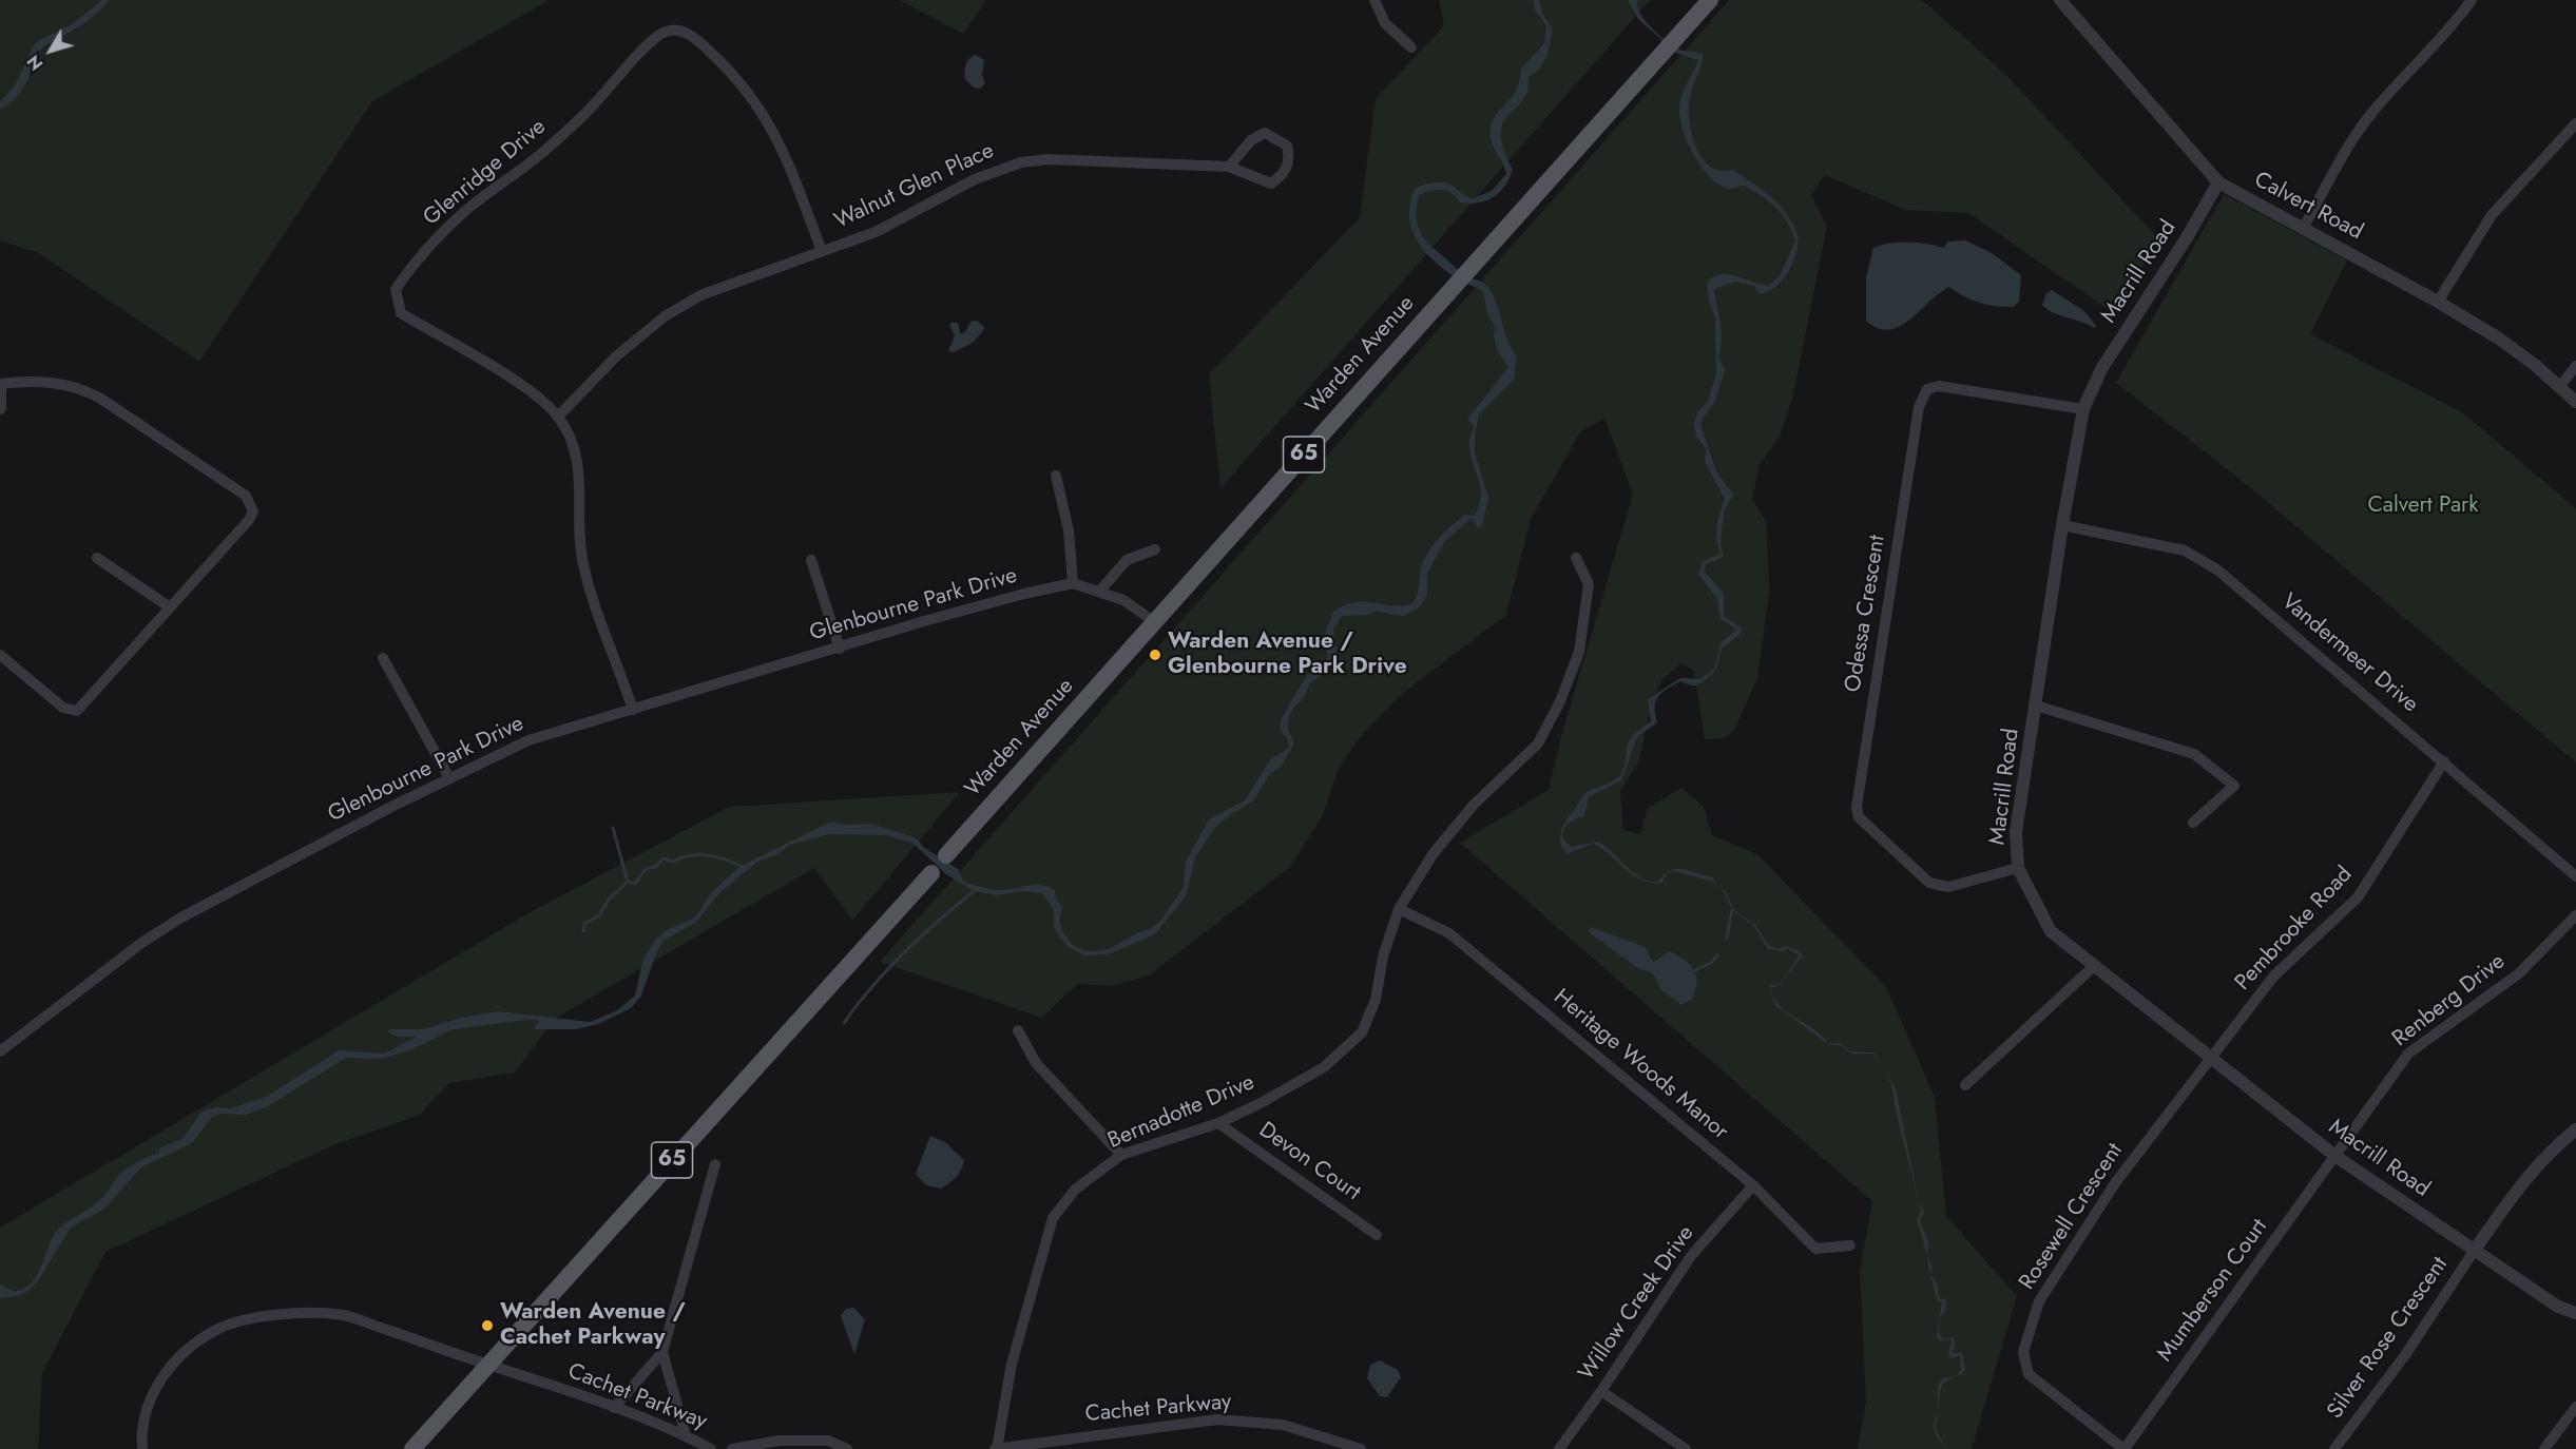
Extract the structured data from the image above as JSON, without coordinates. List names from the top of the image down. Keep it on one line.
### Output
{"streets":{"main road":["Warden Avenue","65"],"street":["Glenridge Drive","Walnut Glen Place","Calvert Road","Macrill Road","Glenbourne Park Drive","Odessa Crescent","Vandermeer Drive","Pembrooke Road","Renberg Drive","Heritage Woods Manor","Bernadotte Drive","Devon Court","Rosewell Crescent","Mumberson Court","Willow Creek Drive","Silver Rose Crescent","Cachet Parkway"]},"crossings":[["Glenridge Drive","Walnut Glen Place"],["Glenridge Drive","Glenbourne Park Drive"],["Calvert Road","Macrill Road"],["Macrill Road","Odessa Crescent"],["Macrill Road","Vandermeer Drive"],["Macrill Road","Pembrooke Road"],["Macrill Road","Renberg Drive"],["Macrill Road","Rosewell Crescent"],["Macrill Road","Mumberson Court"],["Macrill Road","Silver Rose Crescent"],["Warden Avenue","Glenbourne Park Drive"],["65","Cachet Parkway"],["Vandermeer Drive","Pembrooke Road"],["Pembrooke Road","Rosewell Crescent"],["Renberg Drive","Mumberson Court"],["Heritage Woods Manor","Bernadotte Drive"],["Heritage Woods Manor","Willow Creek Drive"],["Bernadotte Drive","Devon Court"],["Bernadotte Drive","Cachet Parkway"],["Rosewell Crescent","Mumberson Court"]],"parks":["Calvert Park"],"places":["Warden Avenue / Glenbourne Park Drive","Warden Avenue / Cachet Parkway"],"north":"bottom left"}
